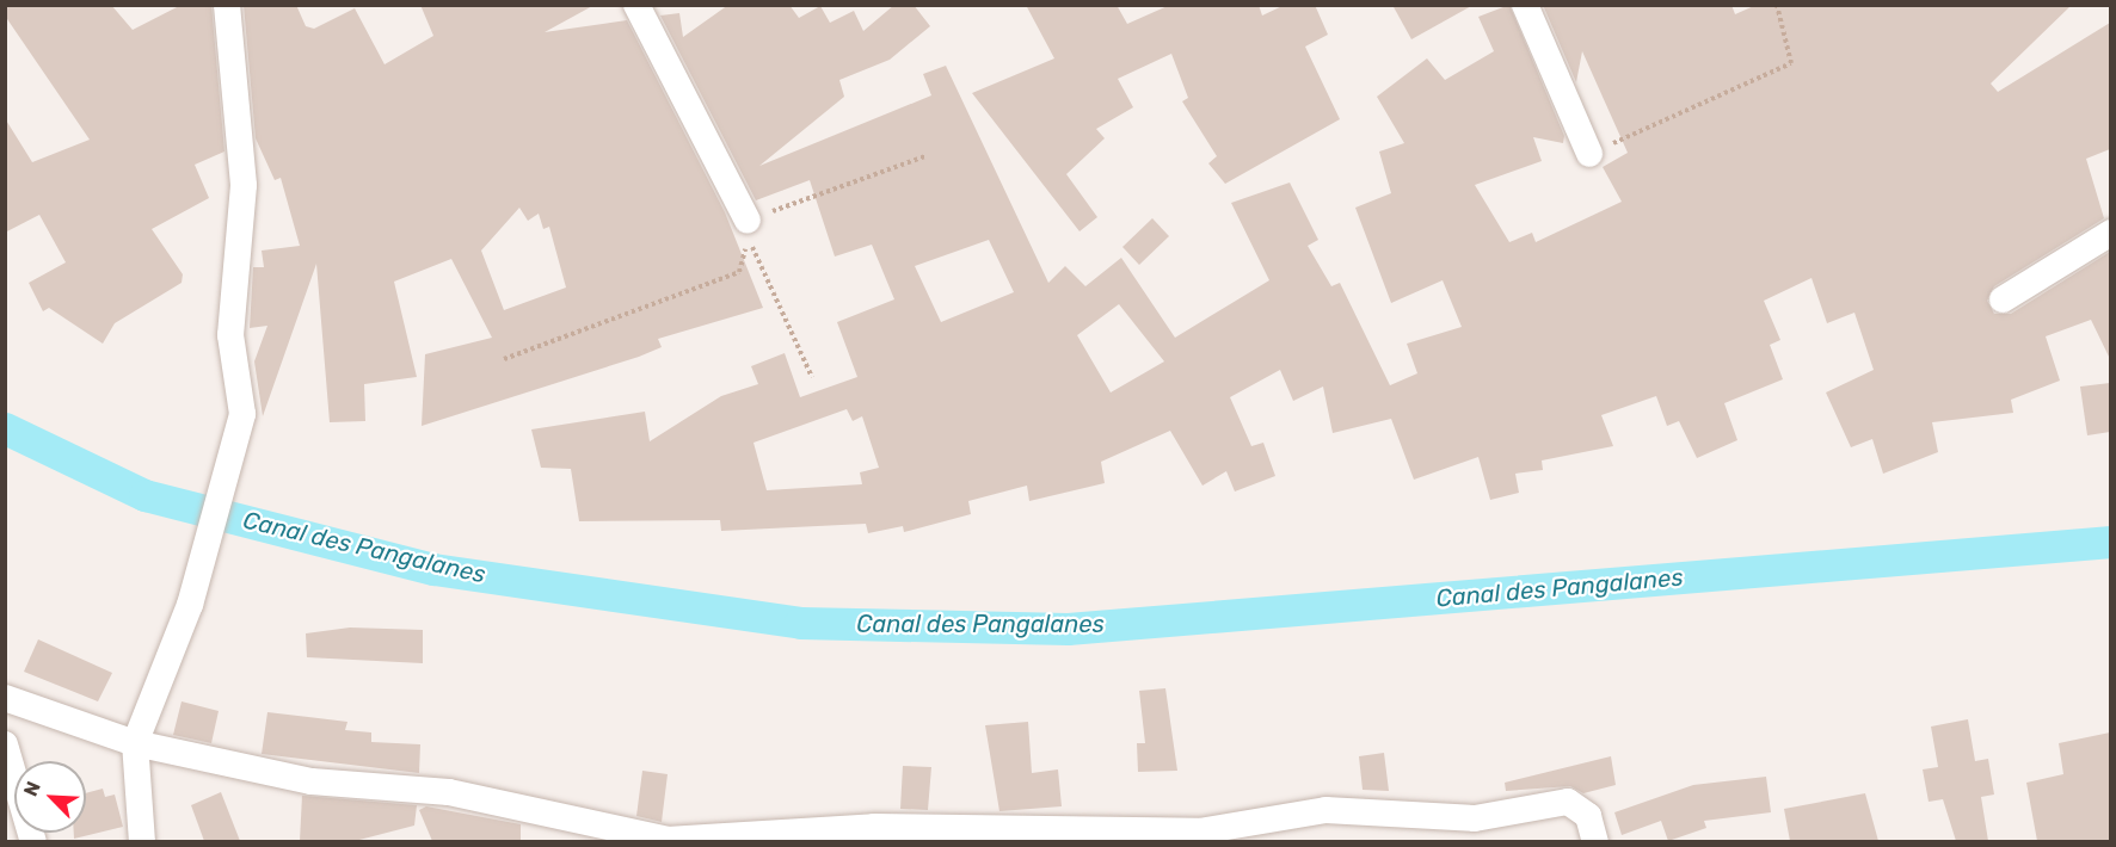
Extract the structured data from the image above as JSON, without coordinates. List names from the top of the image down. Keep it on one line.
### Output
{"water":["Canal des Pangalanes"],"north":"top left"}
